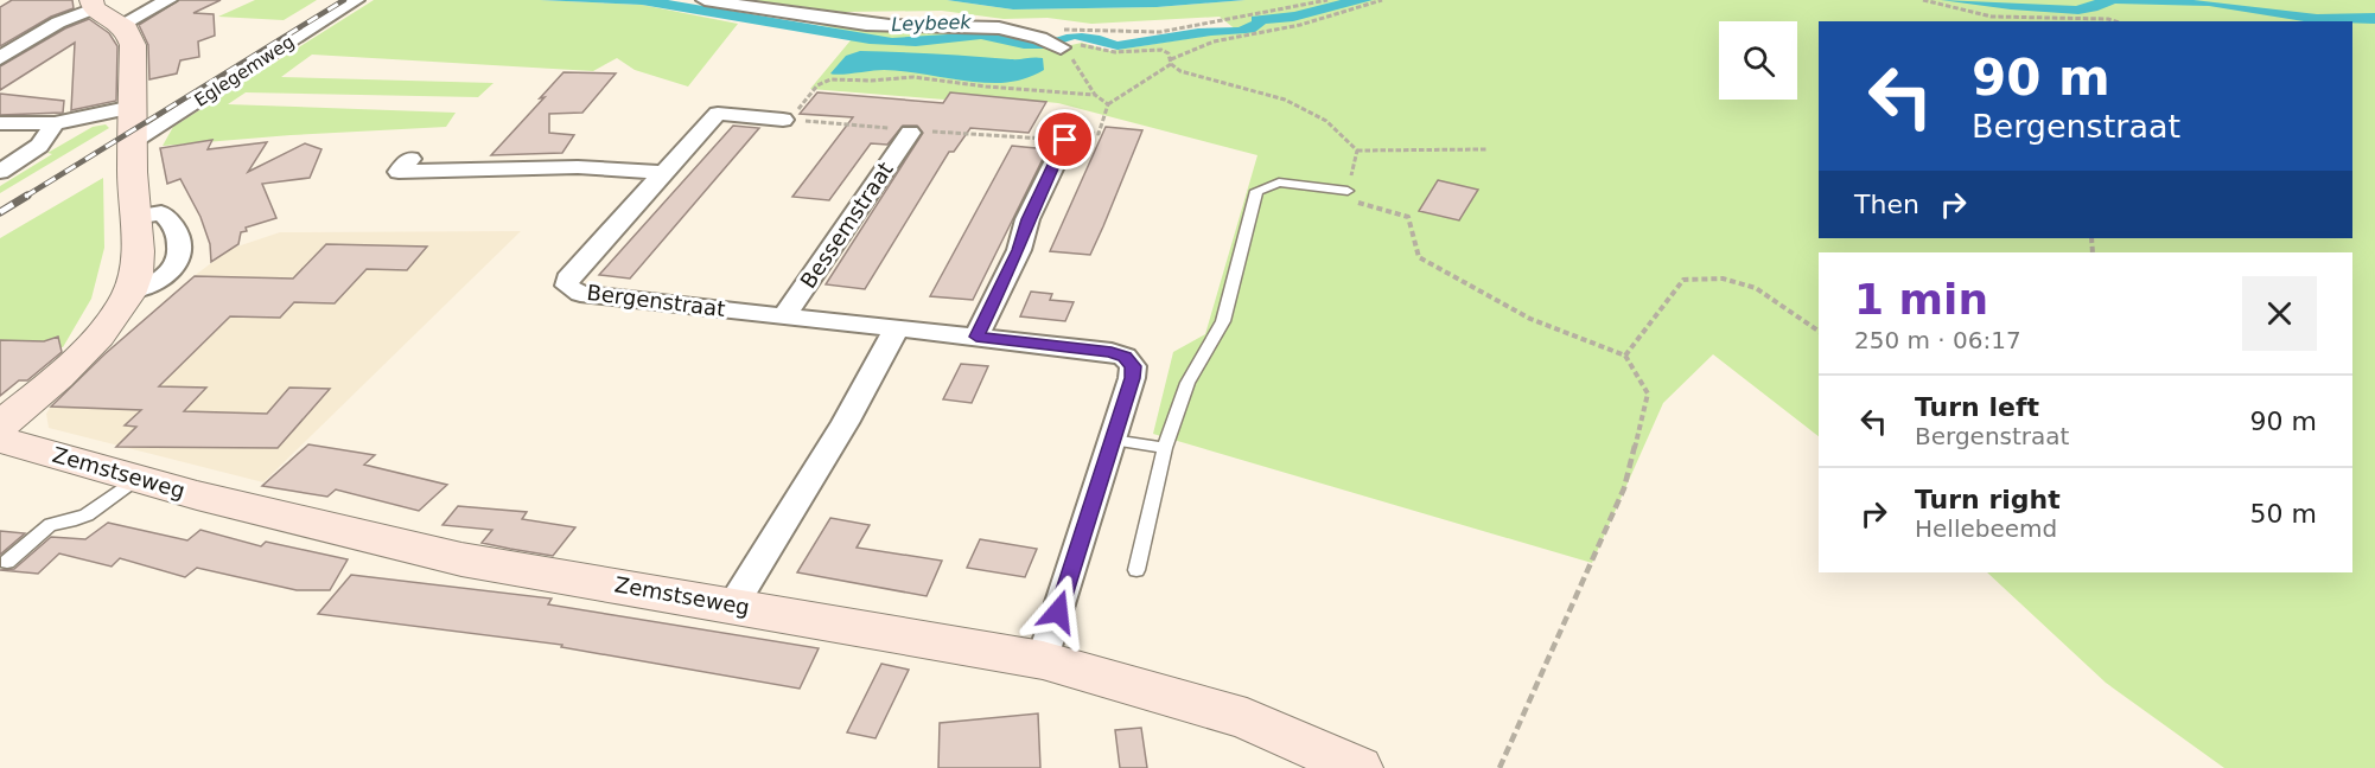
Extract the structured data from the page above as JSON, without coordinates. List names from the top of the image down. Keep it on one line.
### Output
{"streets":{"street":["Eglegemweg","Bessemstraat","Bergenstraat","Zemstseweg"]},"crossings":[["Bessemstraat","Bergenstraat"],["Bergenstraat","Zemstseweg"]],"water":["Leybeek"],"page":{"turn":["90 m","Bergenstraat"],"then":"Then","heading":["1 min","250 m · 06:17"],"list":[{"name":"Turn left","note":"Bergenstraat","value":"90 m"},{"name":"Turn right","note":"Hellebeemd","value":"50 m"}]}}
